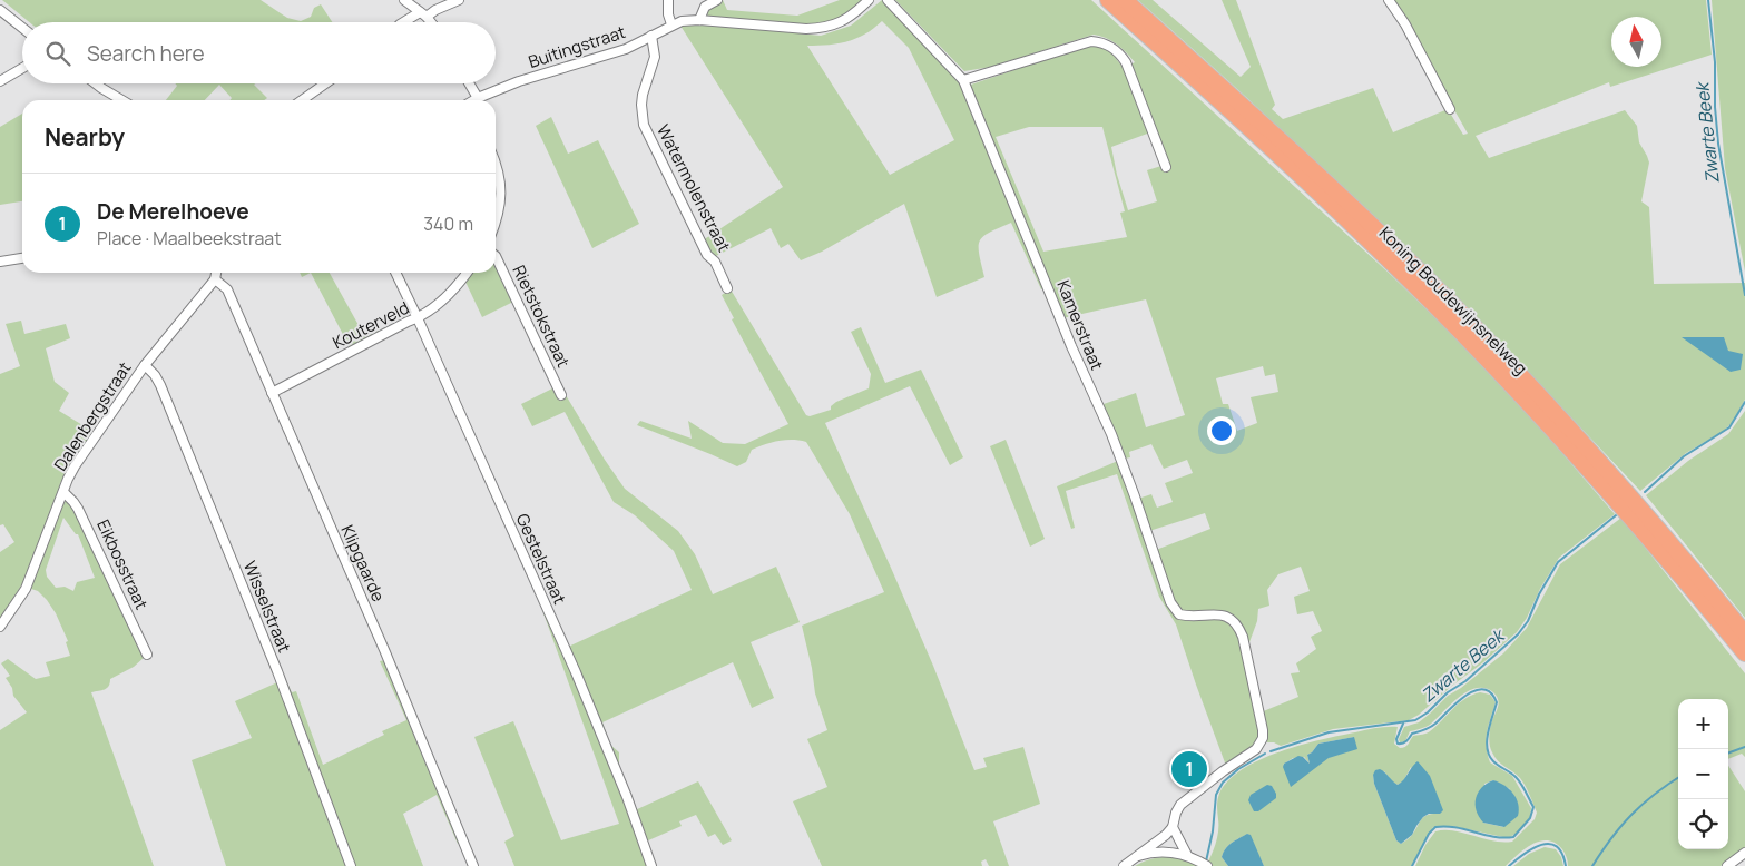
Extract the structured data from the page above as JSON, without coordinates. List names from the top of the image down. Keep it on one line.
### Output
{"streets":{"highway":["Koning Boudewijnsnelweg"],"street":["Buitingstraat","Watermolenstraat","Rietstokstraat","Kouterveld","Kamerstraat","Dalenbergstraat","Gestelstraat","Klipgaarde","Eikbosstraat","Wisselstraat"]},"crossings":[["Buitingstraat","Watermolenstraat"],["Kouterveld","Gestelstraat"],["Kouterveld","Klipgaarde"],["Dalenbergstraat","Klipgaarde"],["Dalenbergstraat","Eikbosstraat"],["Dalenbergstraat","Wisselstraat"]],"water":["Zwarte Beek"],"north":"top","page":{"search":"Search here","heading":"Nearby","list":[{"mark":"1","name":"De Merelhoeve","note":"Place · Maalbeekstraat","value":"340 m"}],"map_buttons":["+","−"],"pins":"1"}}
